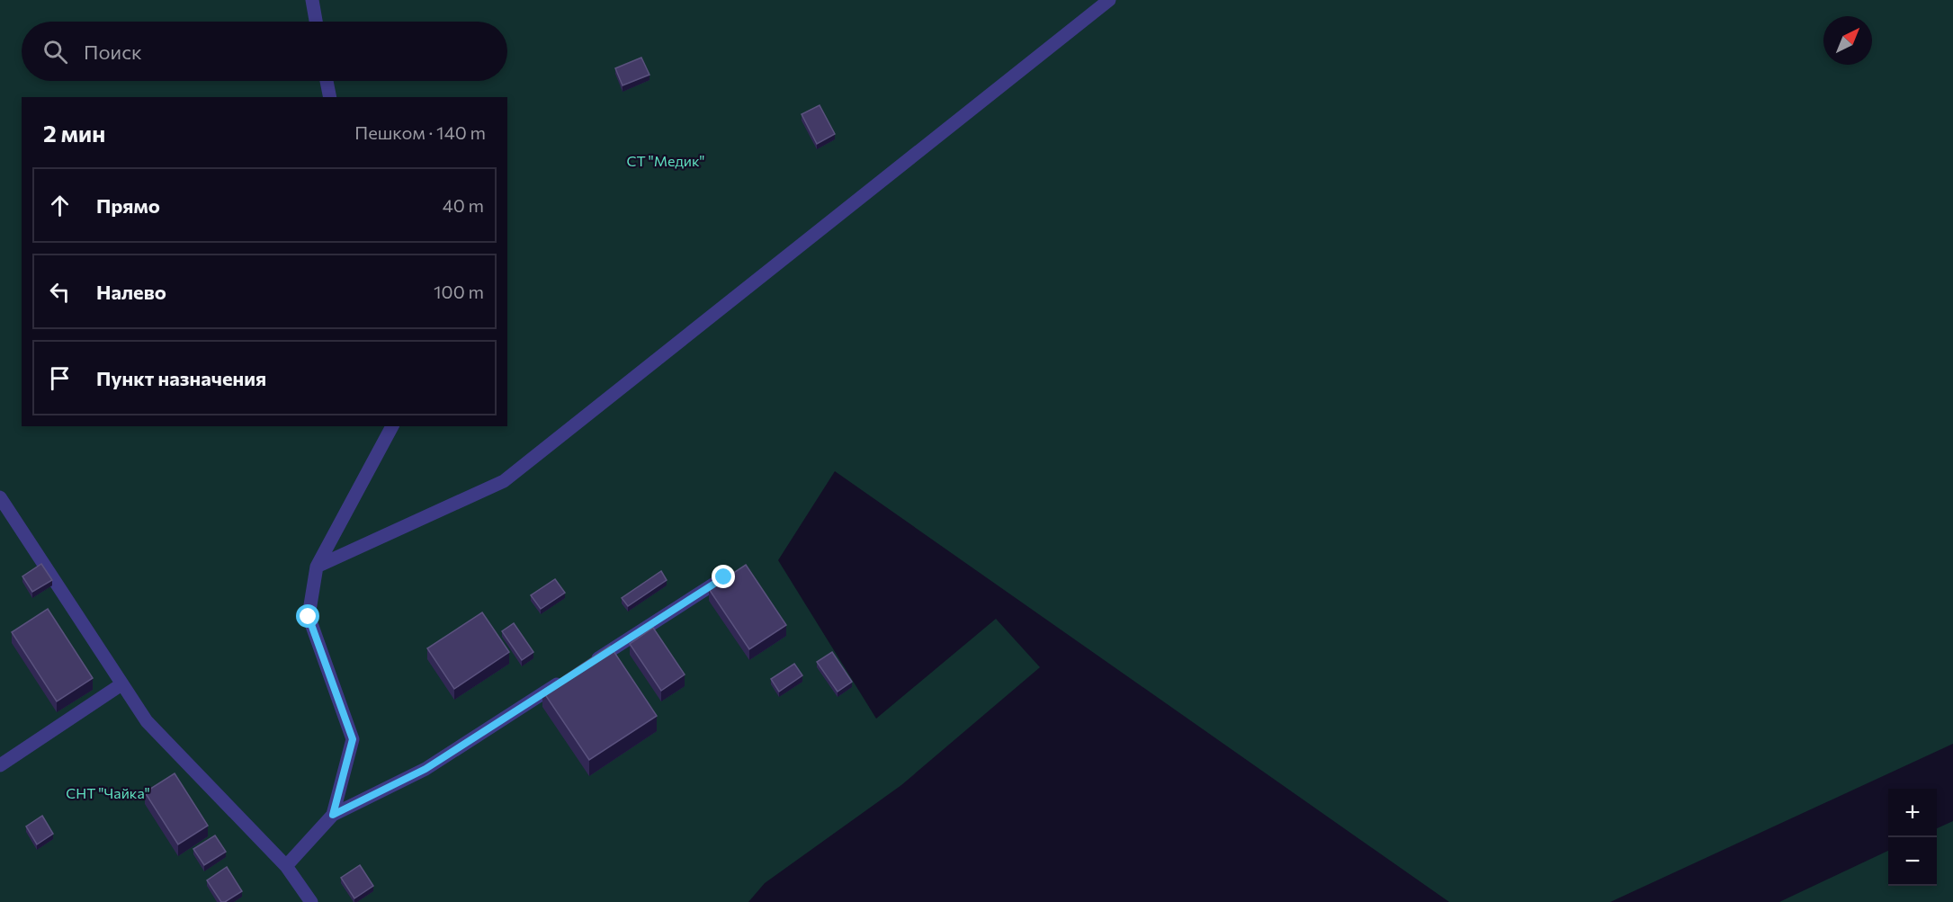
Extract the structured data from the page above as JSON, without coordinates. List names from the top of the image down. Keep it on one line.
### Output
{"parks":["СТ \"Медик\"","СНТ \"Чайка\""],"north":"top right","page":{"search":"Поиск","heading":["2 мин","Пешком · 140 m"],"list":[["Прямо","40 m"],["Налево","100 m"],"Пункт назначения"],"map_buttons":["+","−"]}}
